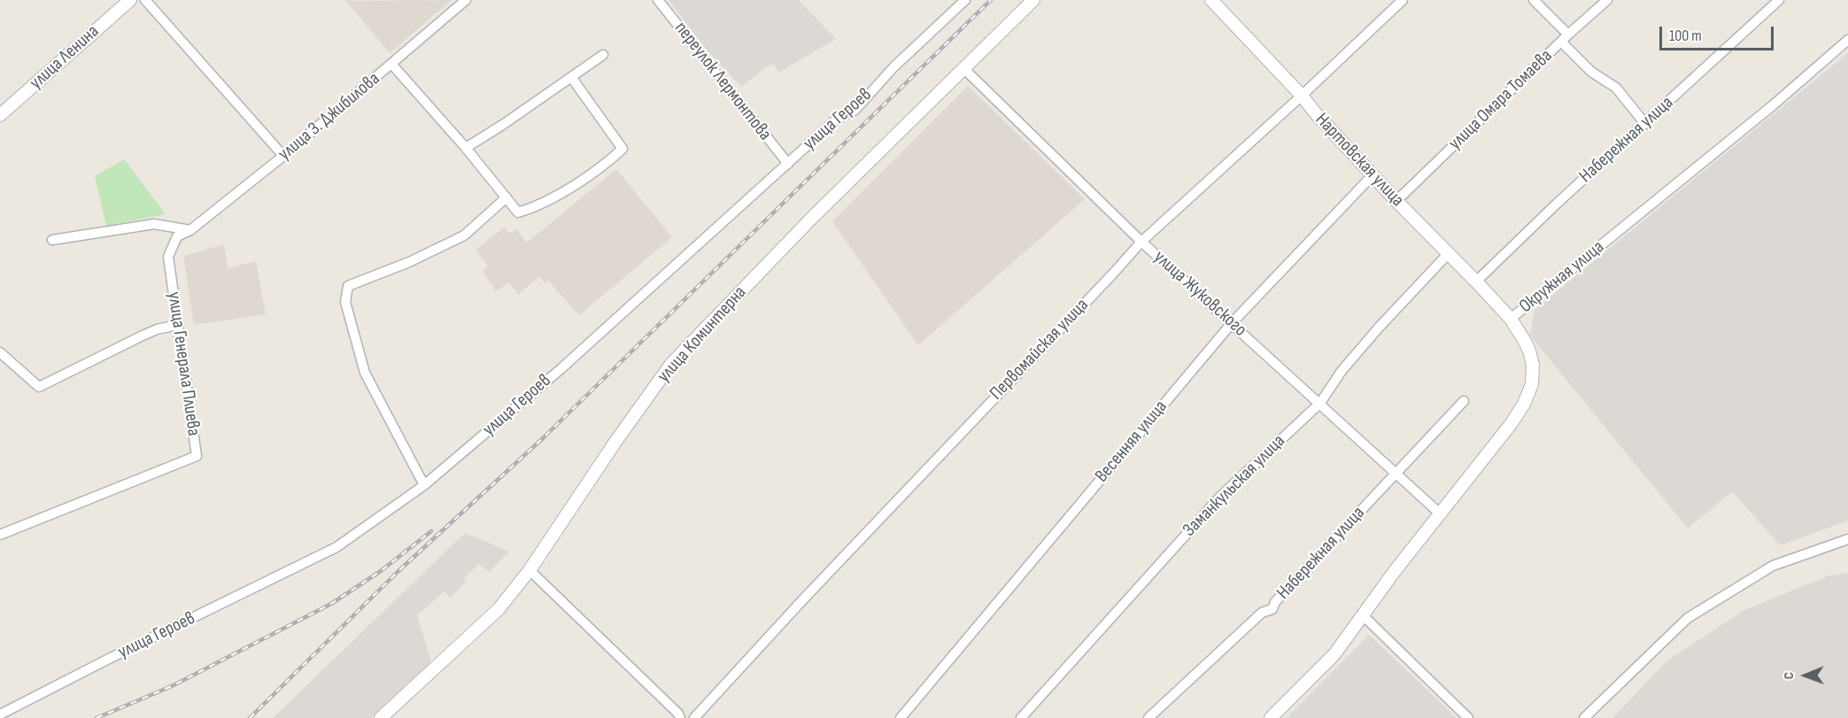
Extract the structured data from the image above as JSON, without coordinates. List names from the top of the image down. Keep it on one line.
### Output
{"streets":{"street":["улица Ленина","переулок Лермонтова","улица Омара Томаева","улица З. Джибилова","улица Героев","Набережная улица","Нартовская улица","Окружная улица","улица Жуковского","улица Коминтерна","Первомайская улица","улица Генерала Плиева","Весенняя улица","Заманкульская улица"]},"crossings":[["переулок Лермонтова","улица Героев"],["улица Омара Томаева","Нартовская улица"],["улица З. Джибилова","улица Генерала Плиева"],["Набережная улица","Нартовская улица"],["Набережная улица","улица Жуковского"],["Нартовская улица","Окружная улица"],["Нартовская улица","Первомайская улица"],["Нартовская улица","Весенняя улица"],["Нартовская улица","Заманкульская улица"],["Окружная улица","улица Жуковского"],["улица Жуковского","улица Коминтерна"],["улица Жуковского","Первомайская улица"],["улица Жуковского","Весенняя улица"],["улица Жуковского","Заманкульская улица"]],"scale_bar":"100 m","north":"left"}
